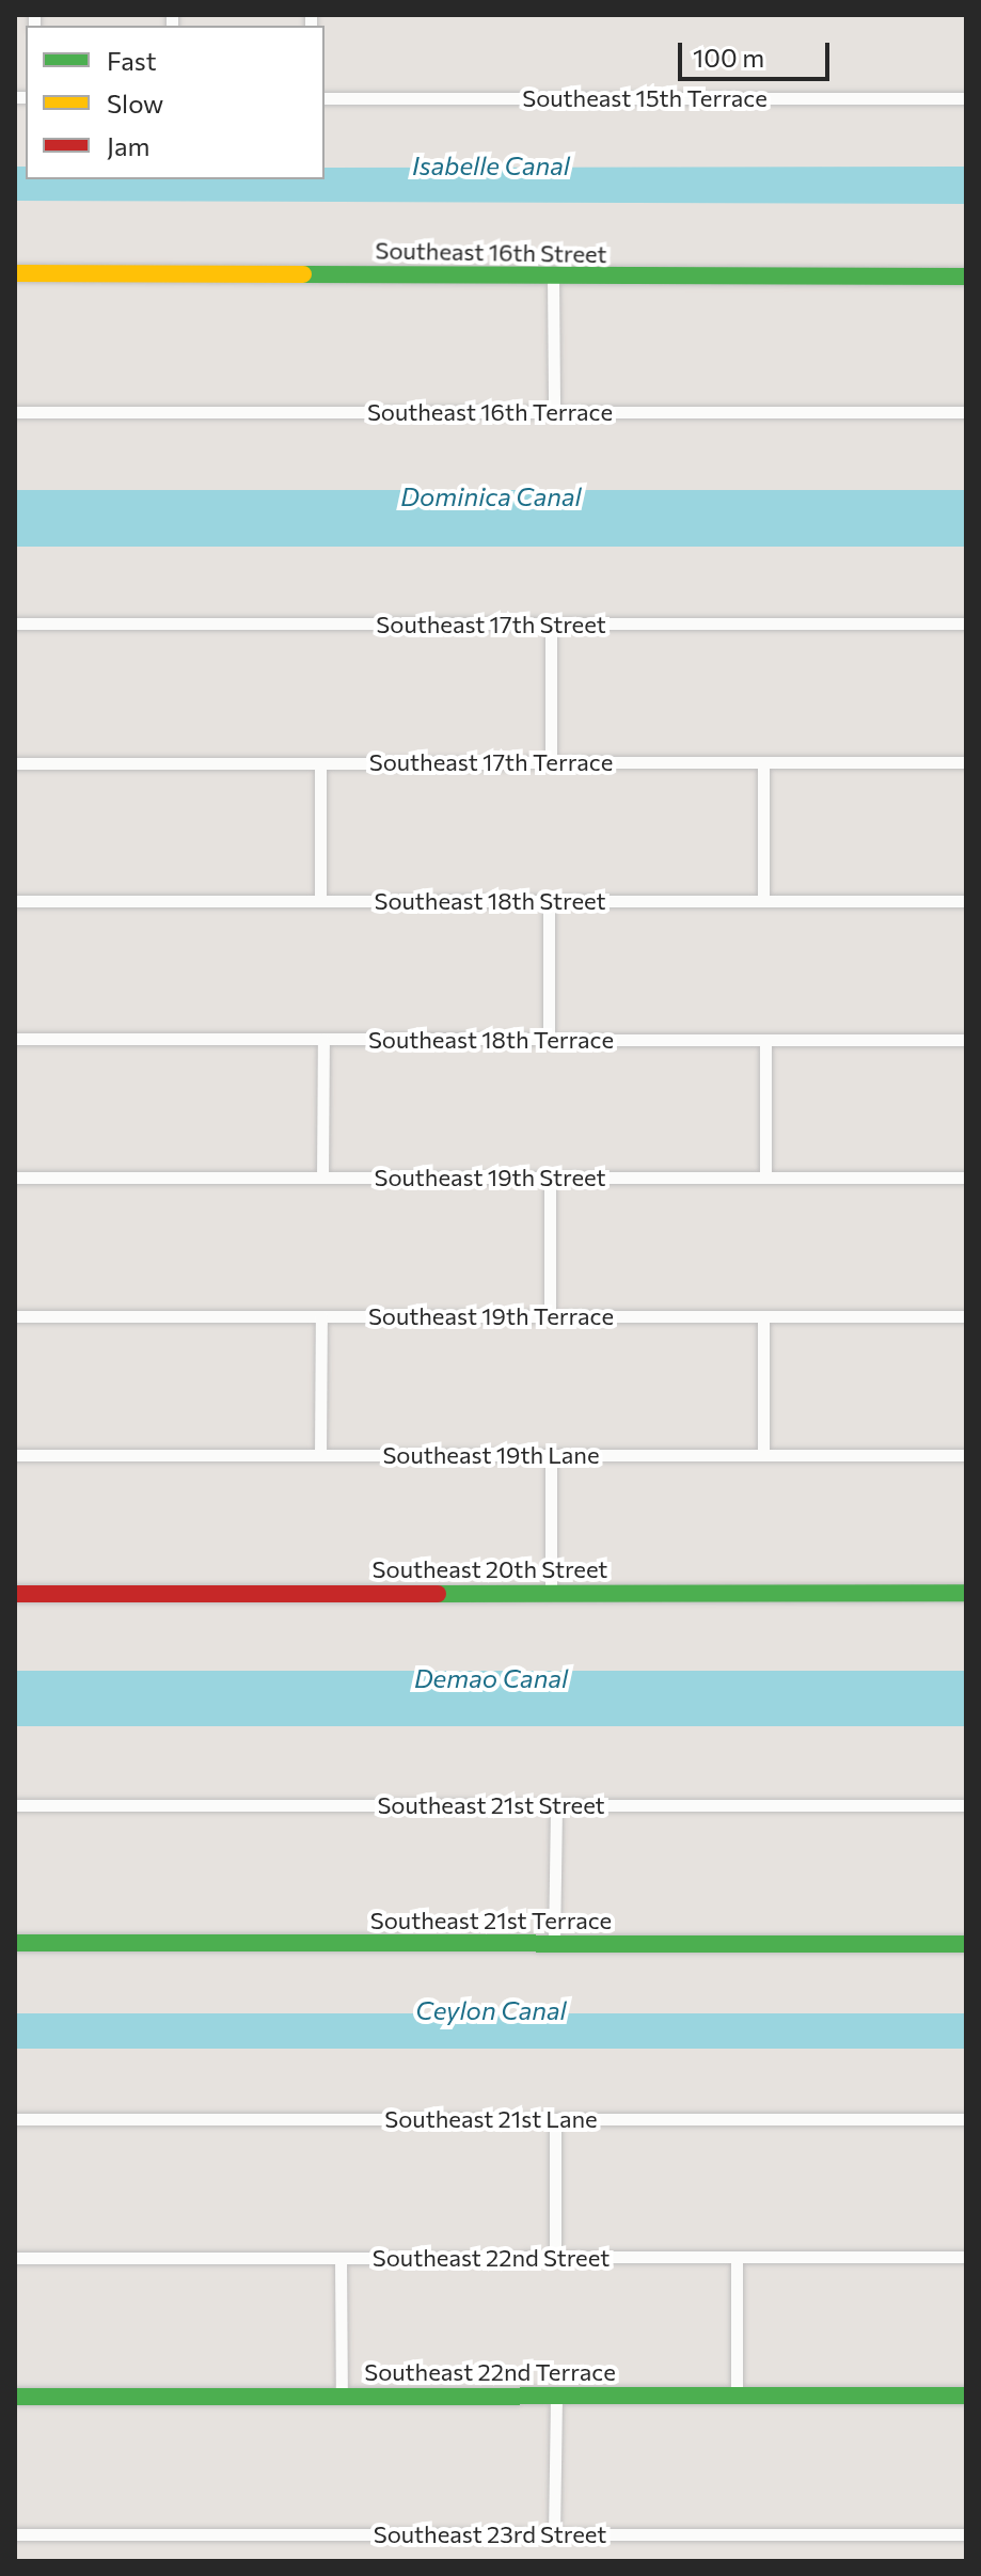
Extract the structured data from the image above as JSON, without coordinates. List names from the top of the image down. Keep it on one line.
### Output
{"streets":{"street":["Southeast 15th Terrace","Southeast 16th Street","Southeast 16th Terrace","Southeast 17th Street","Southeast 17th Terrace","Southeast 18th Street","Southeast 18th Terrace","Southeast 19th Street","Southeast 19th Terrace","Southeast 19th Lane","Southeast 20th Street","Southeast 21st Street","Southeast 21st Terrace","Southeast 21st Lane","Southeast 22nd Street","Southeast 22nd Terrace","Southeast 23rd Street"]},"water":["Isabelle Canal","Dominica Canal","Demao Canal","Ceylon Canal"],"legend":["Fast","Slow","Jam"],"scale_bar":"100 m"}
